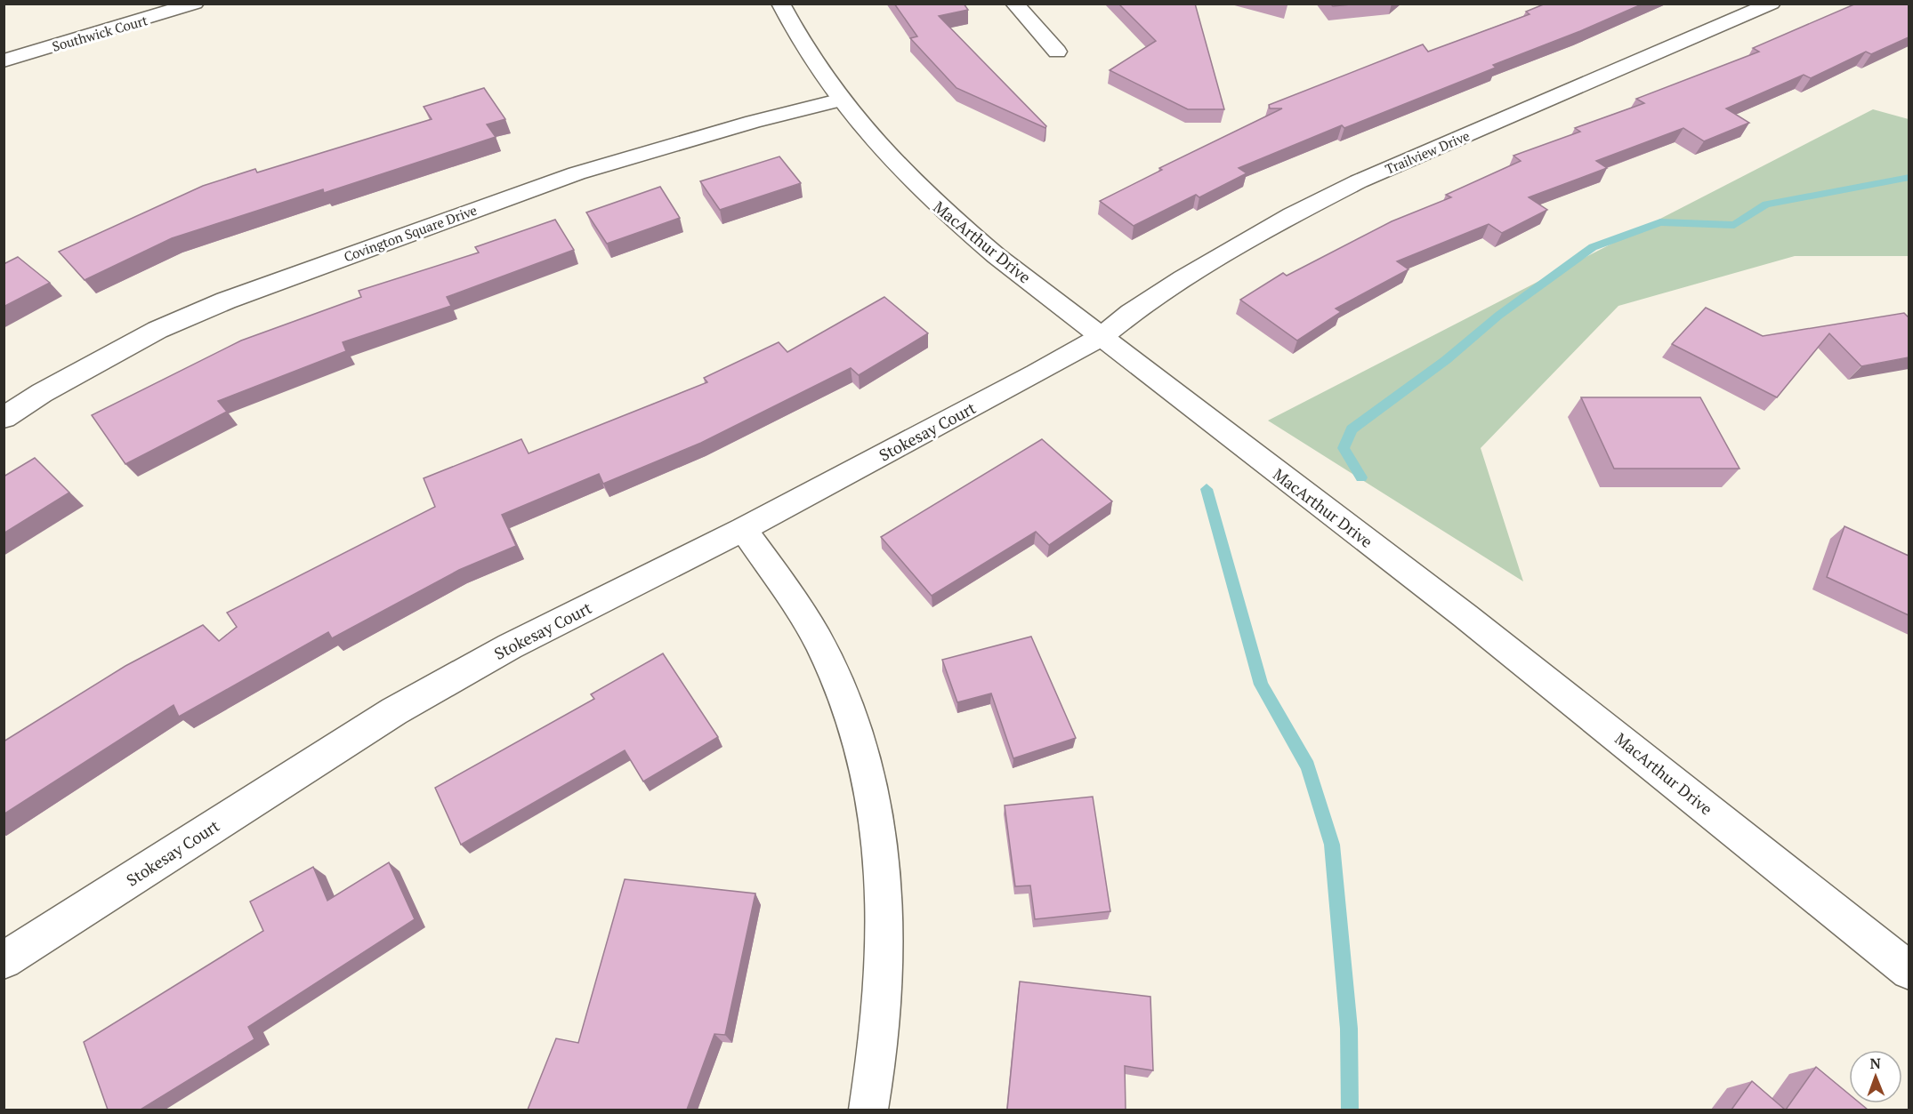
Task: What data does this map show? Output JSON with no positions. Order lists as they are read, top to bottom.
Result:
{
  "streets": {
    "street": [
      "Southwick Court",
      "Trailview Drive",
      "Covington Square Drive",
      "MacArthur Drive",
      "Stokesay Court"
    ]
  },
  "crossings": [
    ["Trailview Drive", "MacArthur Drive"],
    ["Trailview Drive", "Stokesay Court"],
    ["Covington Square Drive", "MacArthur Drive"],
    ["MacArthur Drive", "Stokesay Court"]
  ],
  "north": "top"
}
